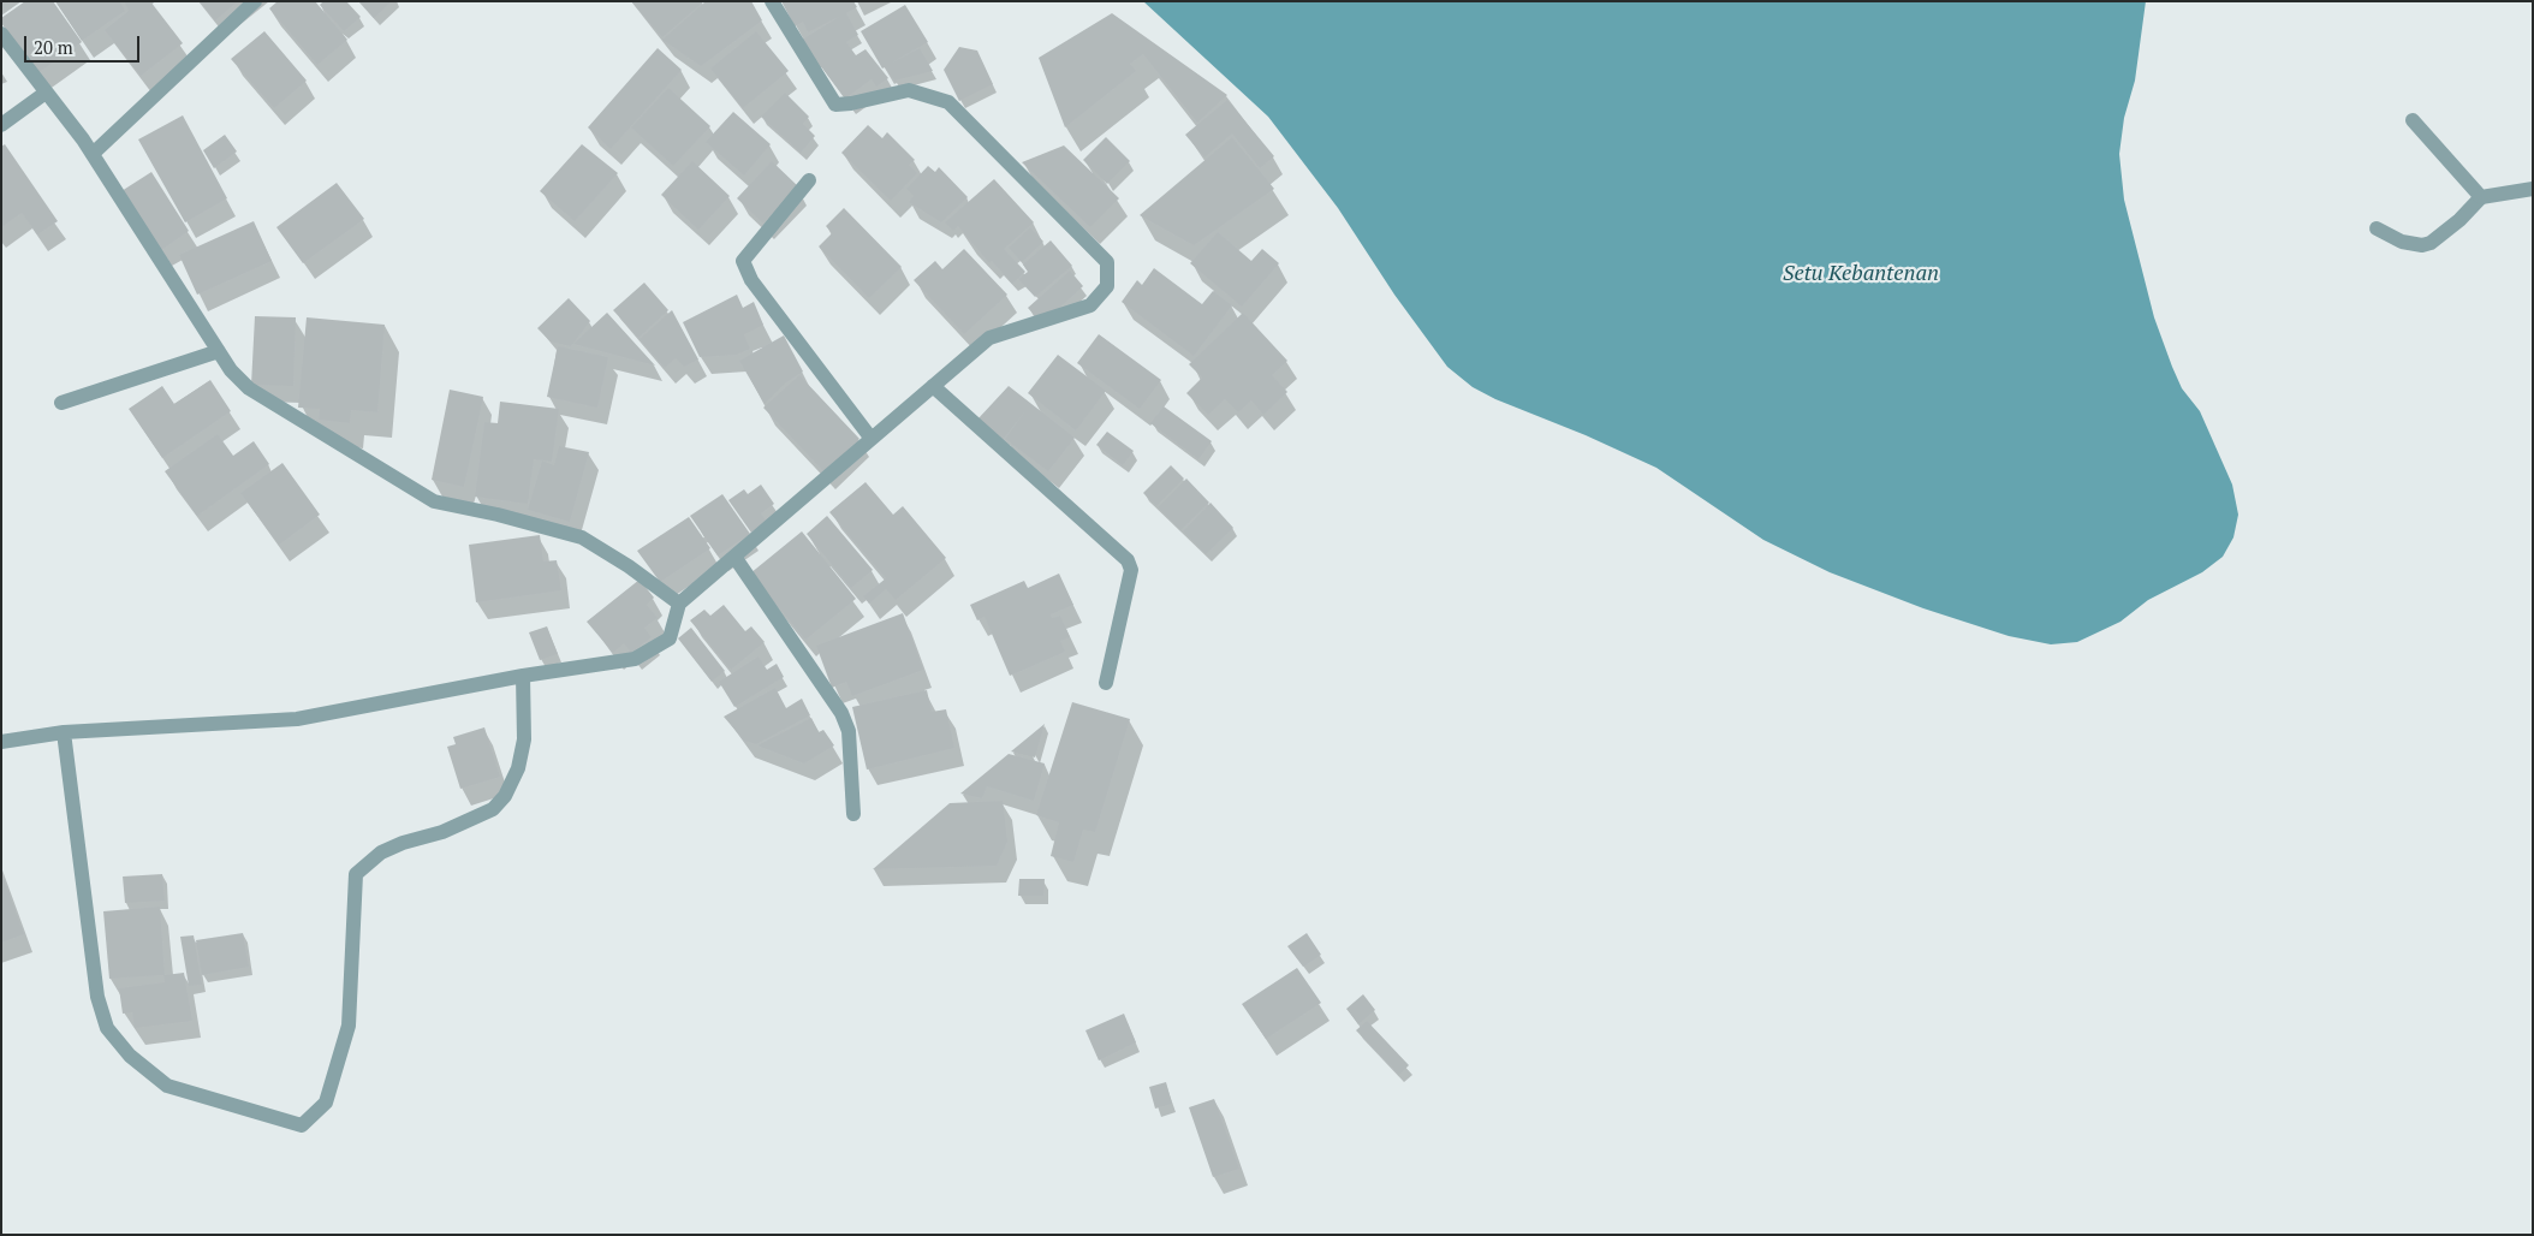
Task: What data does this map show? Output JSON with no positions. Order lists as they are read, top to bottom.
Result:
{
  "water": ["Setu Kebantenan"],
  "scale_bar": "20 m"
}
